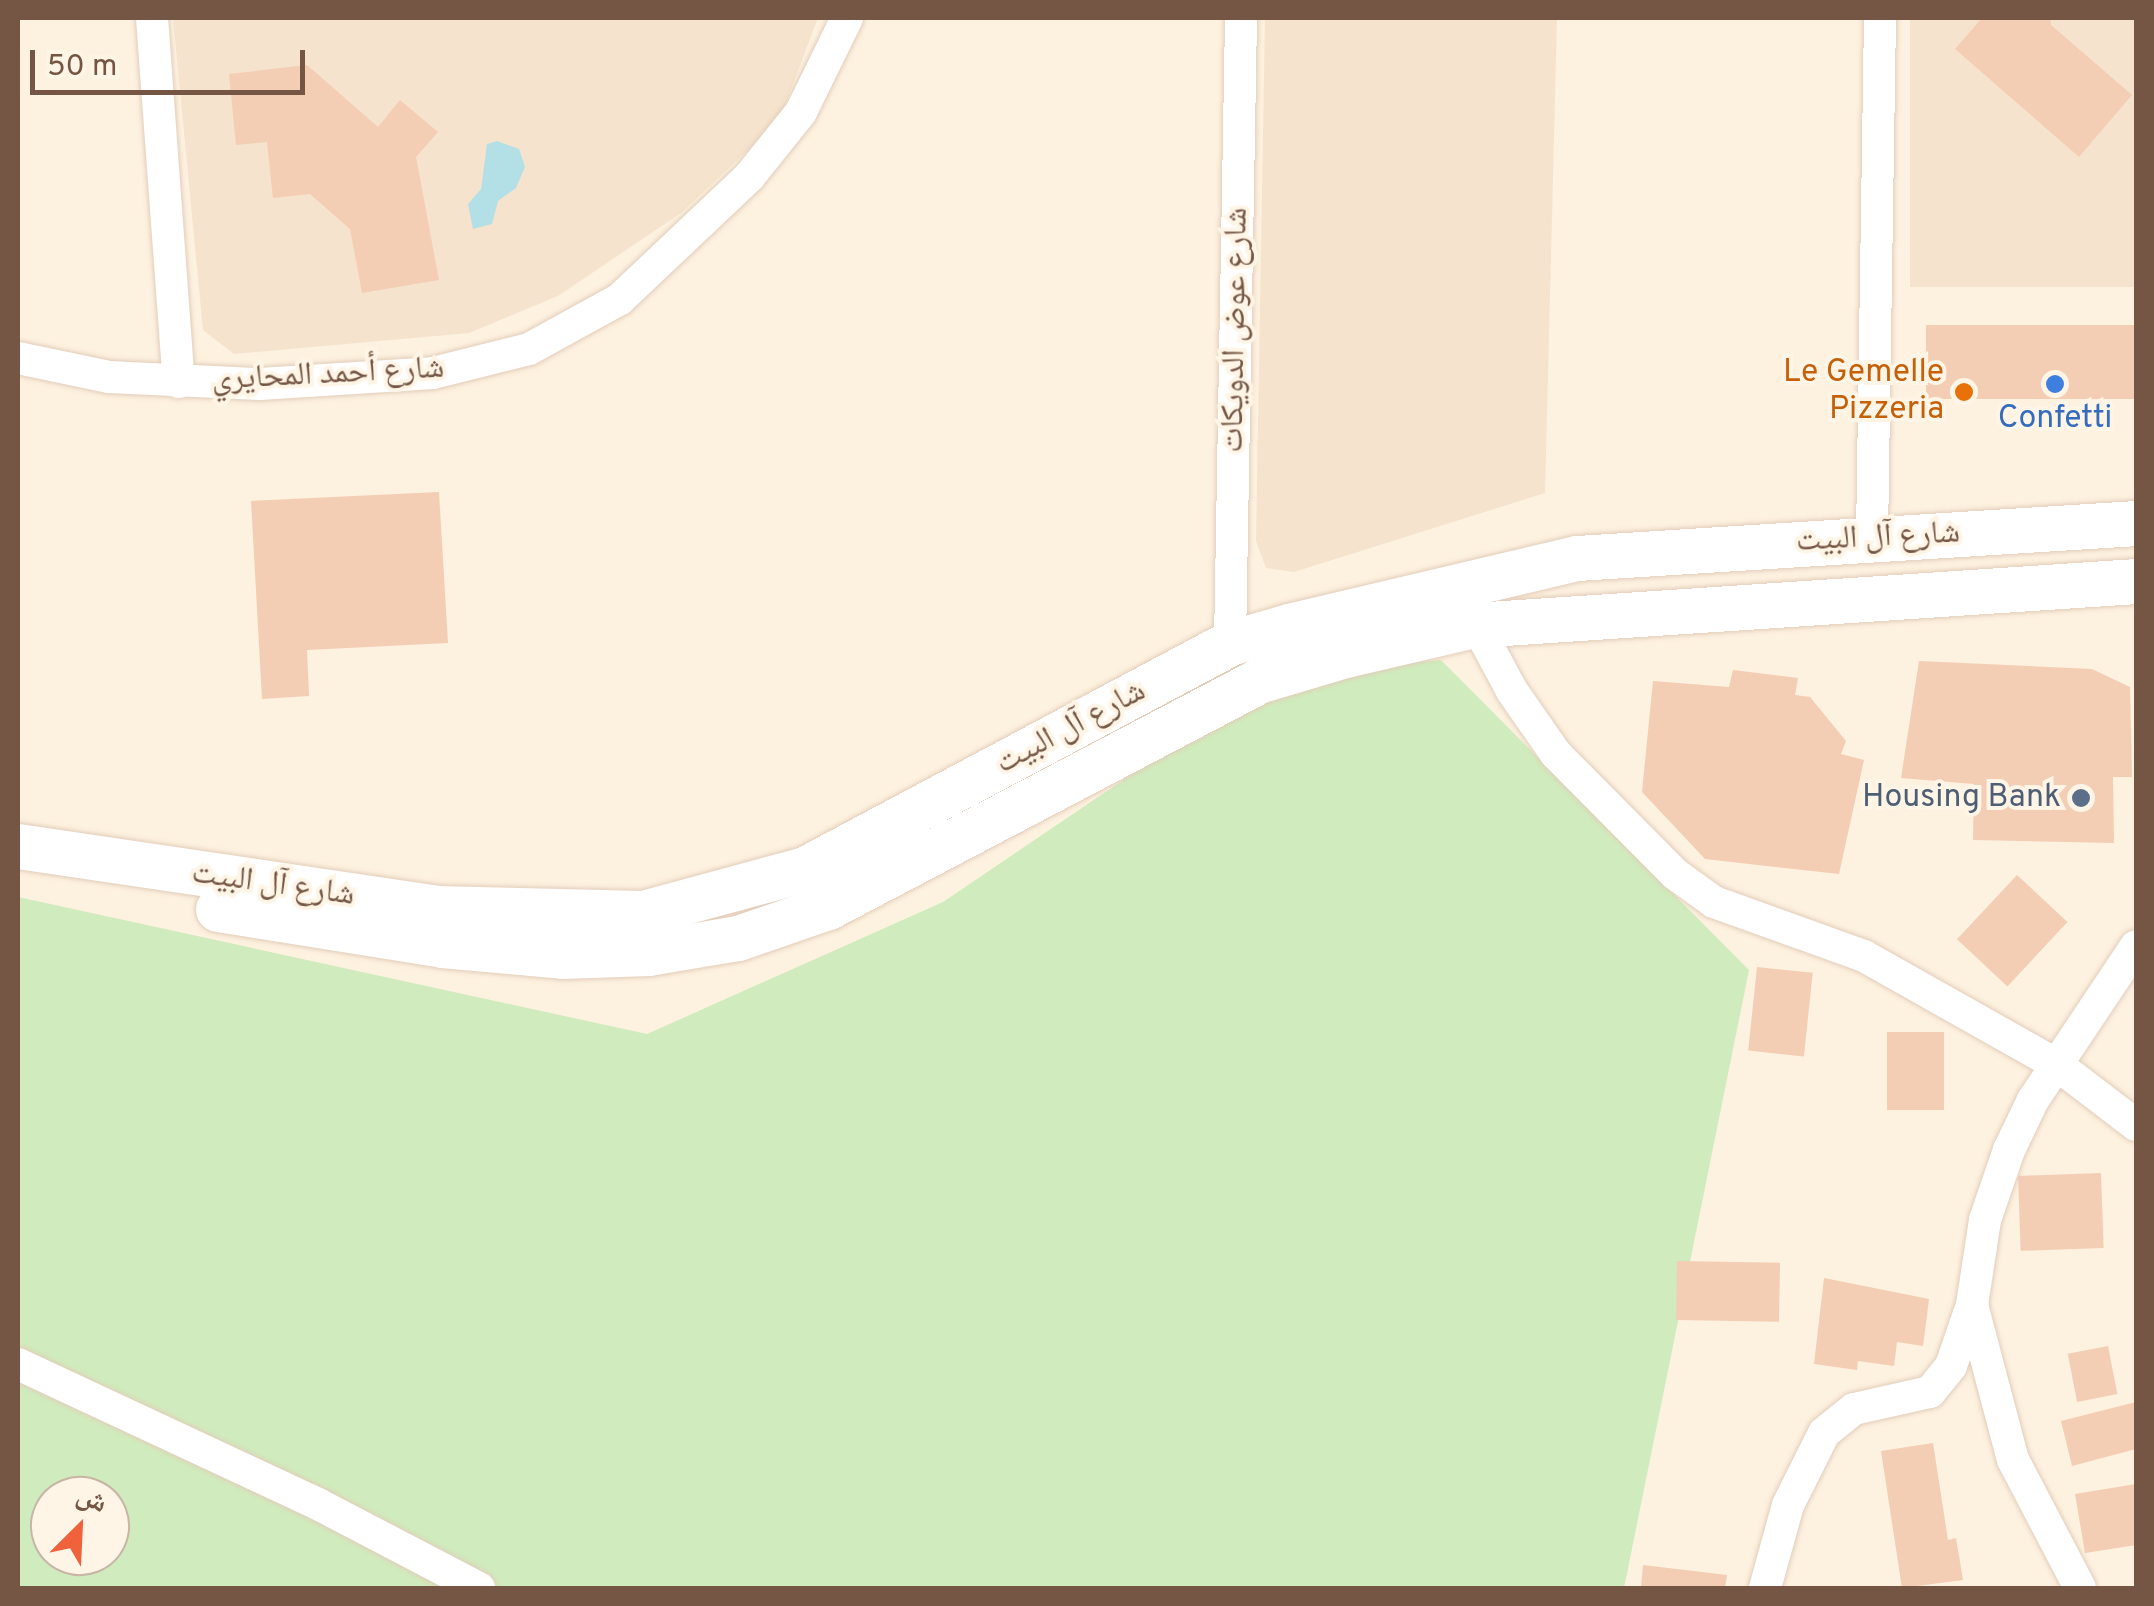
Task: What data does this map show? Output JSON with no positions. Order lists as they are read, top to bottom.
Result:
{
  "streets": {
    "street": ["شارع عوض الدويكات", "شارع أحمد المحايري", "شارع آل البيت"]
  },
  "crossings": [
    ["شارع عوض الدويكات", "شارع آل البيت"]
  ],
  "places": ["Confetti", "Le Gemelle Pizzeria", "Housing Bank"],
  "scale_bar": "50 m",
  "north": "top right"
}
